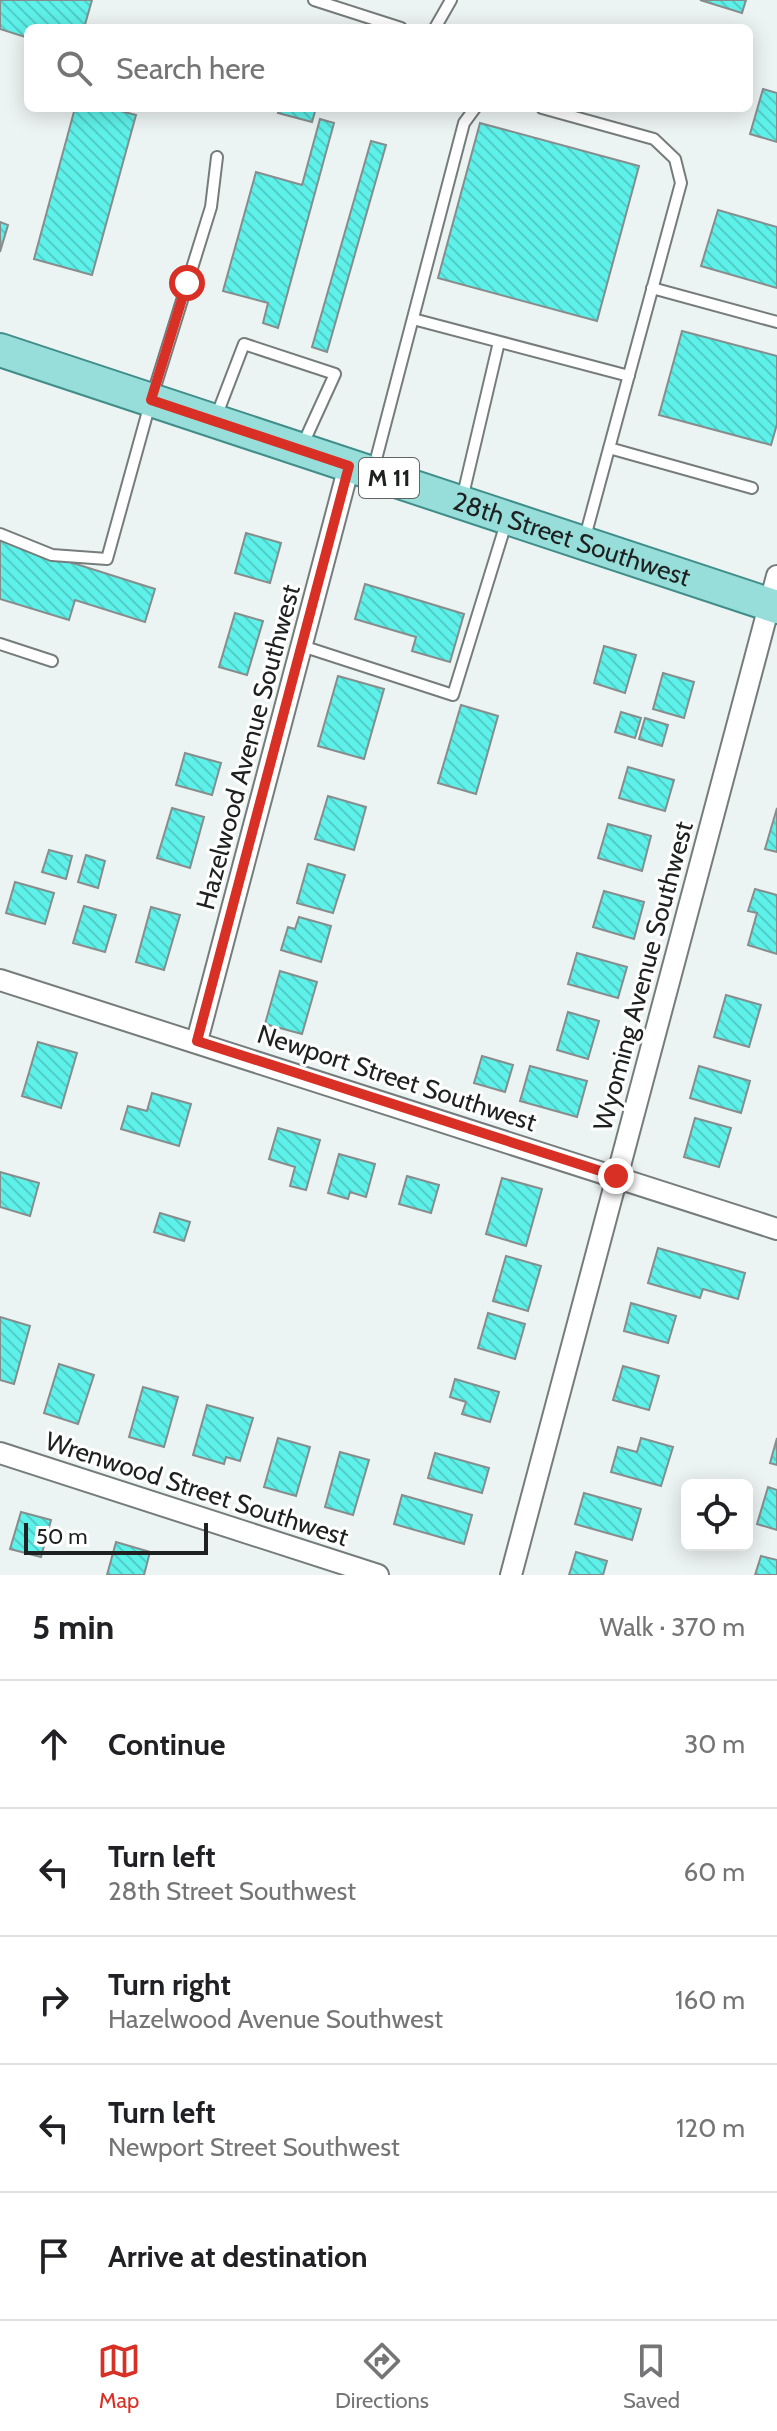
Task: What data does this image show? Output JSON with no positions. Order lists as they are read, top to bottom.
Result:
{
  "streets": {
    "main road": ["M 11", "28th Street Southwest"],
    "street": [
      "Hazelwood Avenue Southwest",
      "Wyoming Avenue Southwest",
      "Newport Street Southwest",
      "Wrenwood Street Southwest"
    ]
  },
  "crossings": [
    ["28th Street Southwest", "Hazelwood Avenue Southwest"],
    ["28th Street Southwest", "Wyoming Avenue Southwest"],
    ["Hazelwood Avenue Southwest", "Newport Street Southwest"],
    ["Wyoming Avenue Southwest", "Newport Street Southwest"]
  ],
  "scale_bar": "50 m",
  "page": {
    "search": "Search here",
    "scale": "50 m",
    "heading": ["5 min", "Walk · 370 m"],
    "list": [
      ["Continue", "30 m"],
      ["Turn left", "28th Street Southwest", "60 m"],
      ["Turn right", "Hazelwood Avenue Southwest", "160 m"],
      ["Turn left", "Newport Street Southwest", "120 m"],
      "Arrive at destination"
    ],
    "nav": ["Map", "Directions", "Saved"]
  }
}
